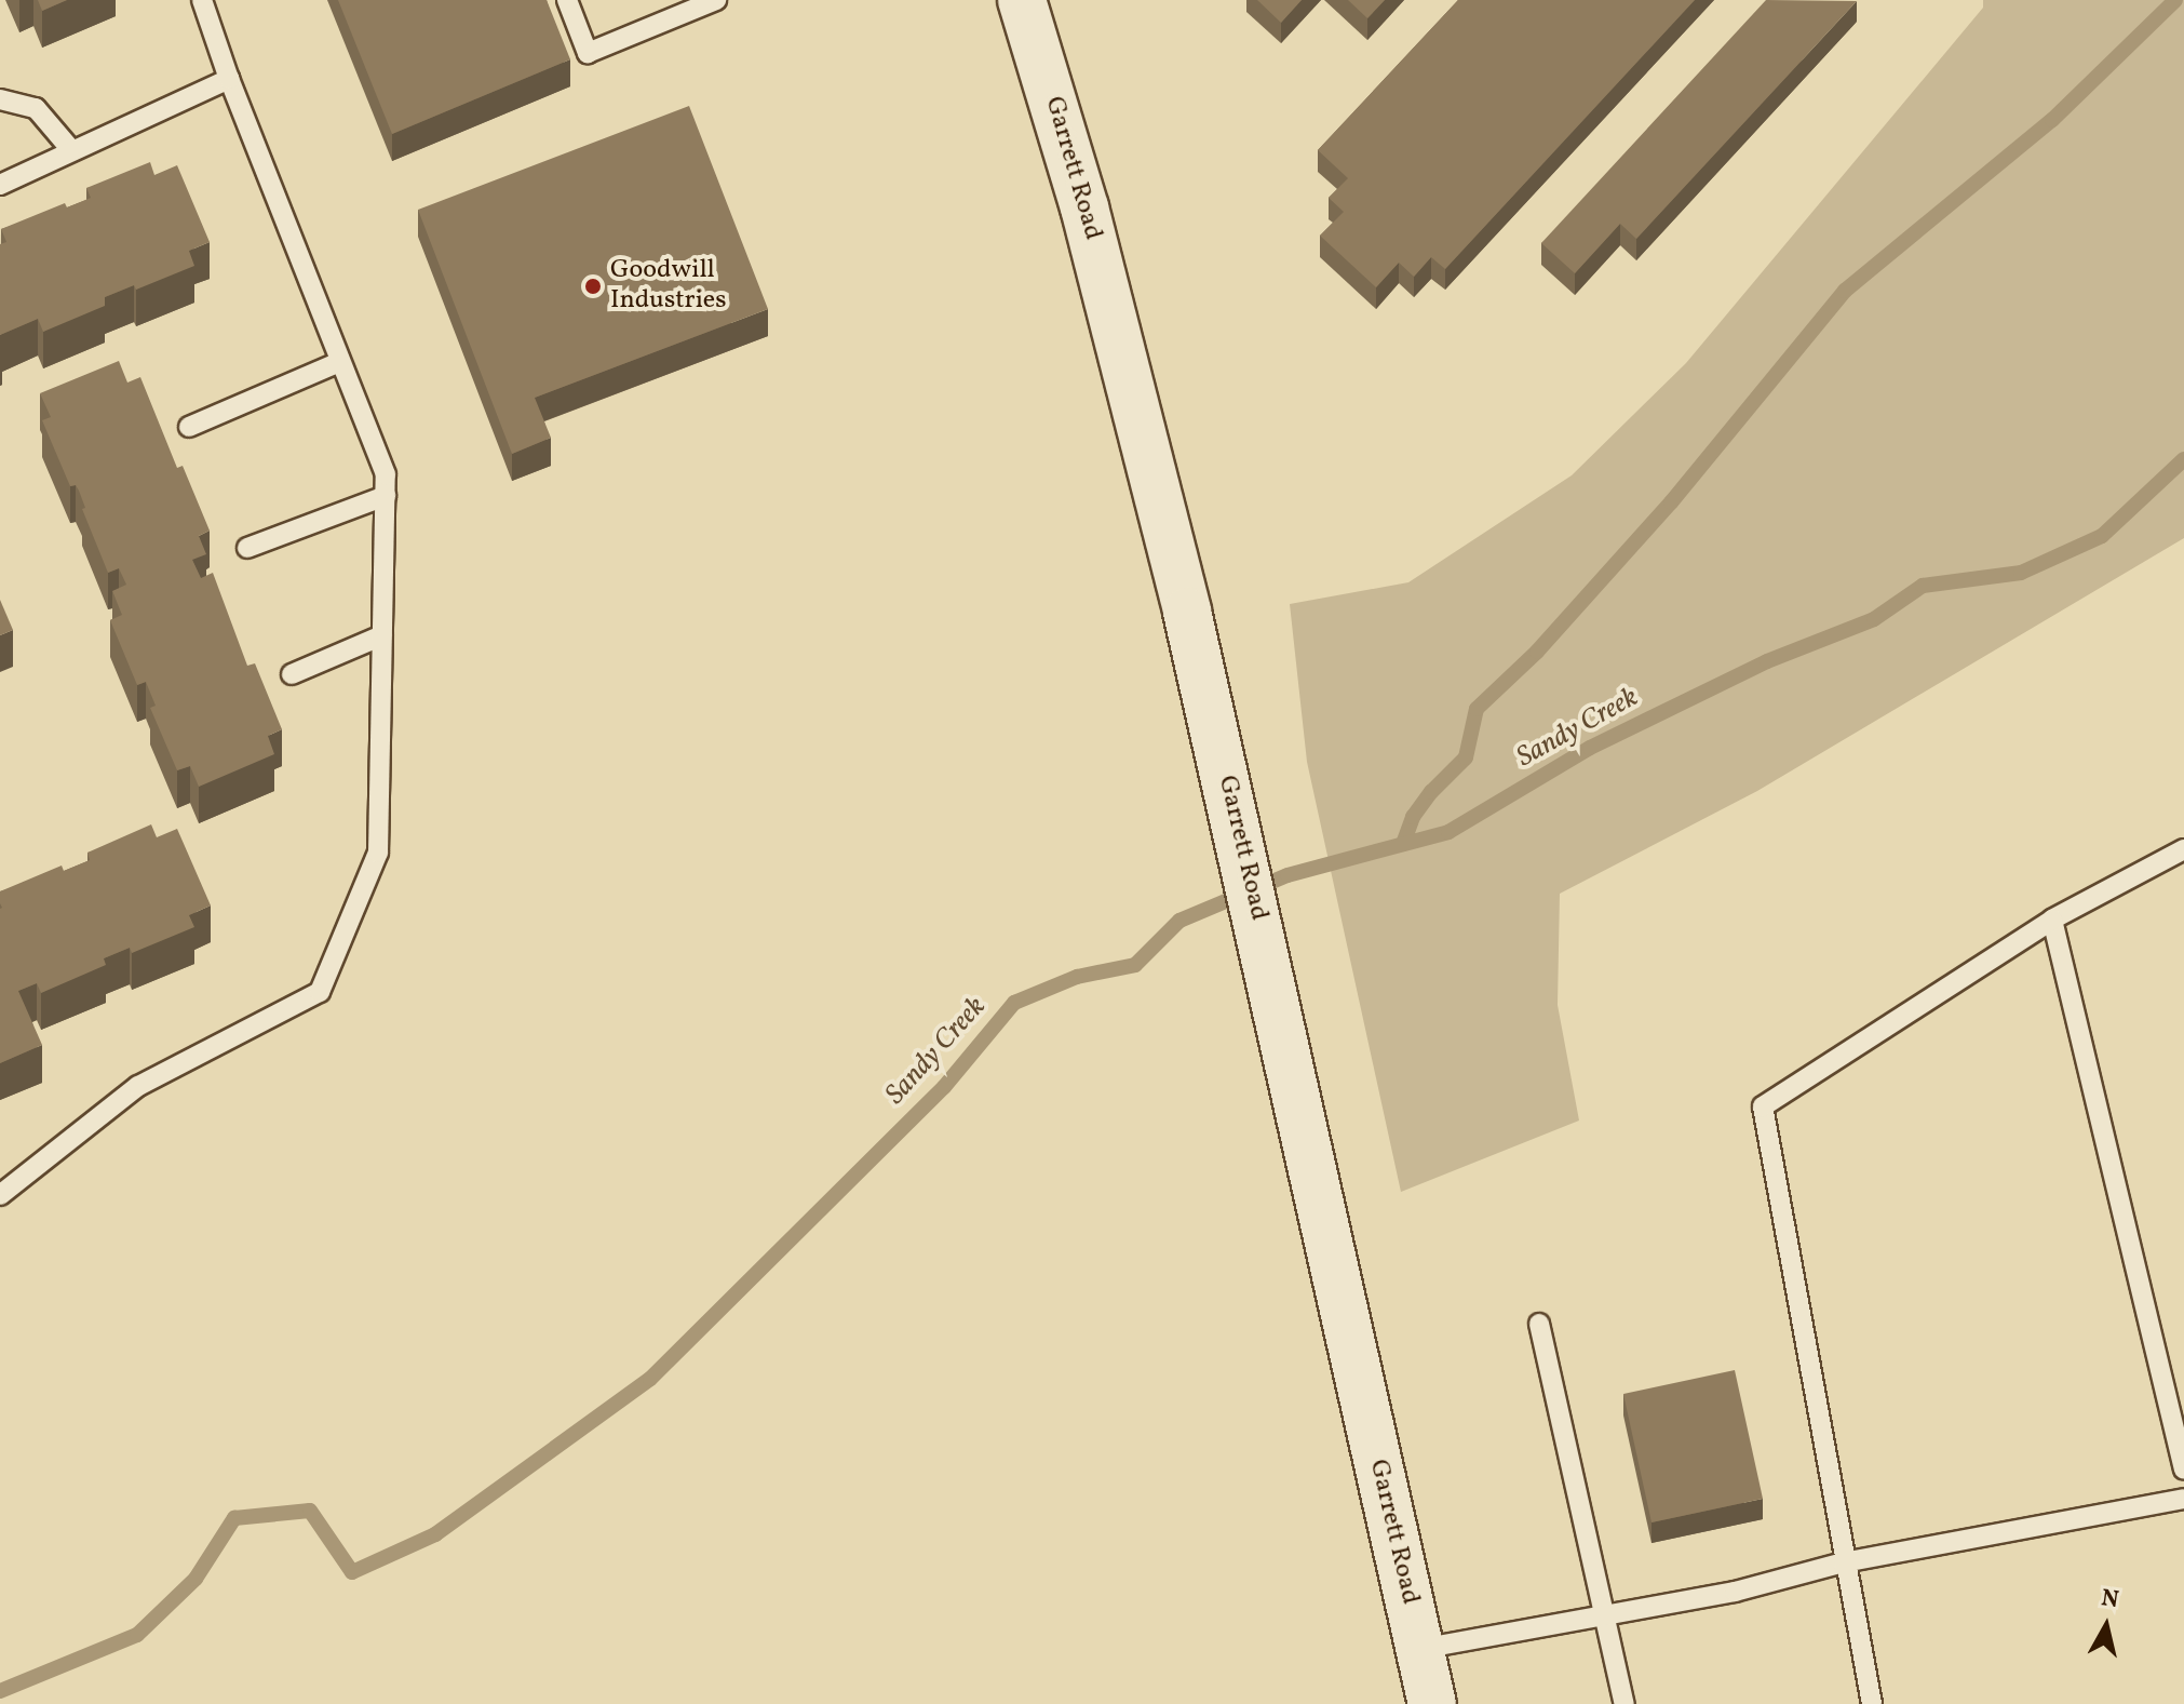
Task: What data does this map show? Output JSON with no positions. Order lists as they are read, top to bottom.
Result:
{
  "streets": {
    "street": ["Garrett Road"]
  },
  "water": ["Sandy Creek"],
  "places": ["Goodwill Industries"],
  "north": "top"
}
